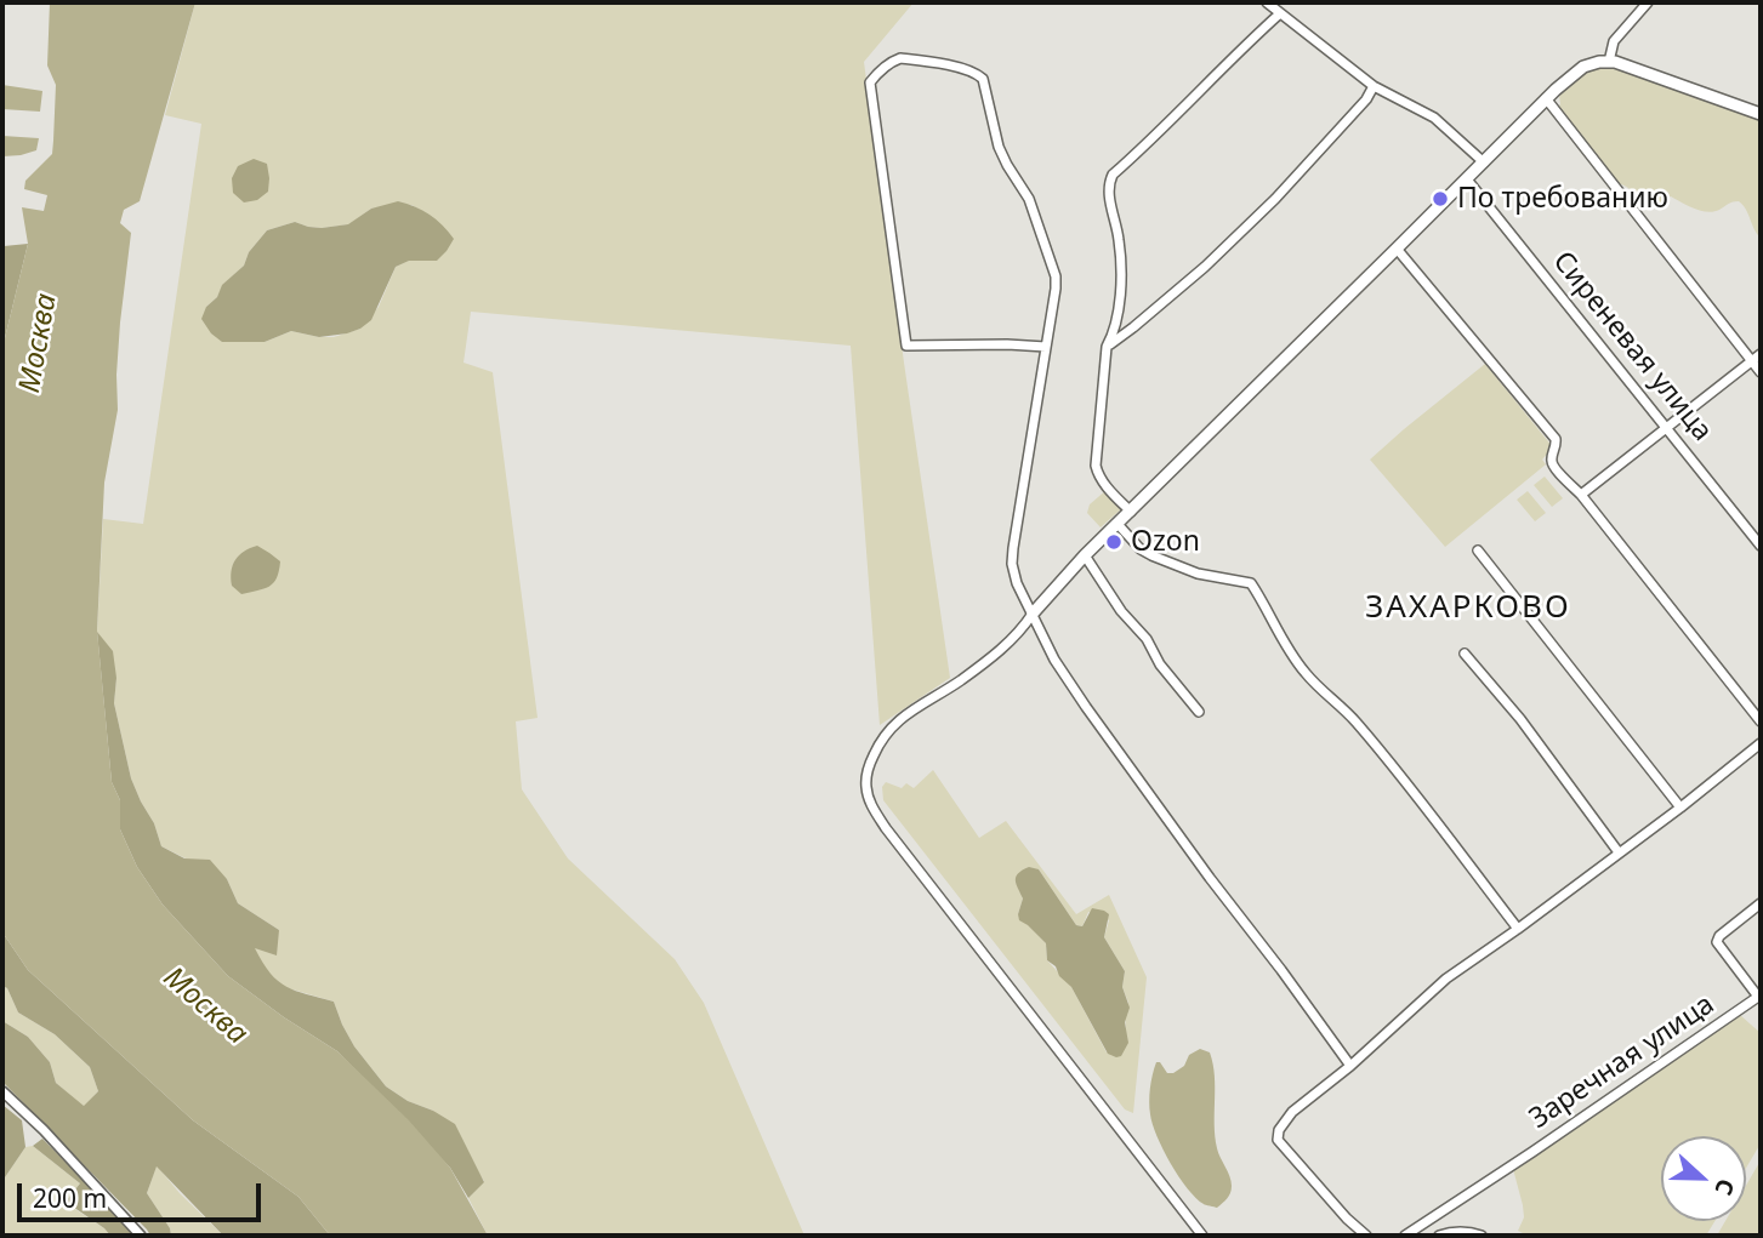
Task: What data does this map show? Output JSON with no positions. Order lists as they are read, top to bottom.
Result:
{
  "streets": {
    "street": ["Сиреневая улица", "Заречная улица"]
  },
  "districts": ["ЗАХАРКОВО"],
  "water": ["Москва"],
  "places": ["По требованию", "Ozon"],
  "scale_bar": "200 m",
  "north": "right"
}
